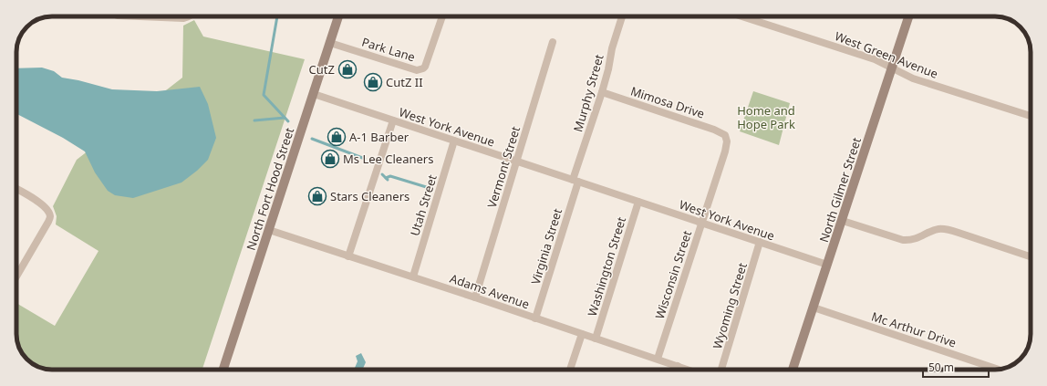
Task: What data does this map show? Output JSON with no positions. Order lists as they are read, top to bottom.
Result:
{
  "streets": {
    "main road": ["North Fort Hood Street", "North Gilmer Street"],
    "street": [
      "Park Lane",
      "West Green Avenue",
      "Murphy Street",
      "Mimosa Drive",
      "West York Avenue",
      "Vermont Street",
      "Utah Street",
      "Virginia Street",
      "Washington Street",
      "Wisconsin Street",
      "Adams Avenue",
      "Wyoming Street",
      "Mc Arthur Drive"
    ]
  },
  "crossings": [
    ["Park Lane", "North Fort Hood Street"],
    ["West Green Avenue", "North Gilmer Street"],
    ["Murphy Street", "Mimosa Drive"],
    ["Murphy Street", "West York Avenue"],
    ["Murphy Street", "Virginia Street"],
    ["Mimosa Drive", "Wisconsin Street"],
    ["West York Avenue", "Vermont Street"],
    ["West York Avenue", "North Fort Hood Street"],
    ["West York Avenue", "North Gilmer Street"],
    ["West York Avenue", "Utah Street"],
    ["West York Avenue", "Virginia Street"],
    ["West York Avenue", "Washington Street"],
    ["West York Avenue", "Wisconsin Street"],
    ["West York Avenue", "Wyoming Street"],
    ["Vermont Street", "Adams Avenue"],
    ["North Fort Hood Street", "Adams Avenue"],
    ["North Gilmer Street", "Mc Arthur Drive"],
    ["Utah Street", "Adams Avenue"],
    ["Virginia Street", "Adams Avenue"],
    ["Washington Street", "Adams Avenue"],
    ["Wisconsin Street", "Adams Avenue"]
  ],
  "parks": ["Home and Hope Park"],
  "places": {
    "shop": [
      "CutZ",
      "CutZ II",
      "A-1 Barber",
      "Ms Lee Cleaners",
      "Stars Cleaners"
    ]
  },
  "scale_bar": "50 m"
}
